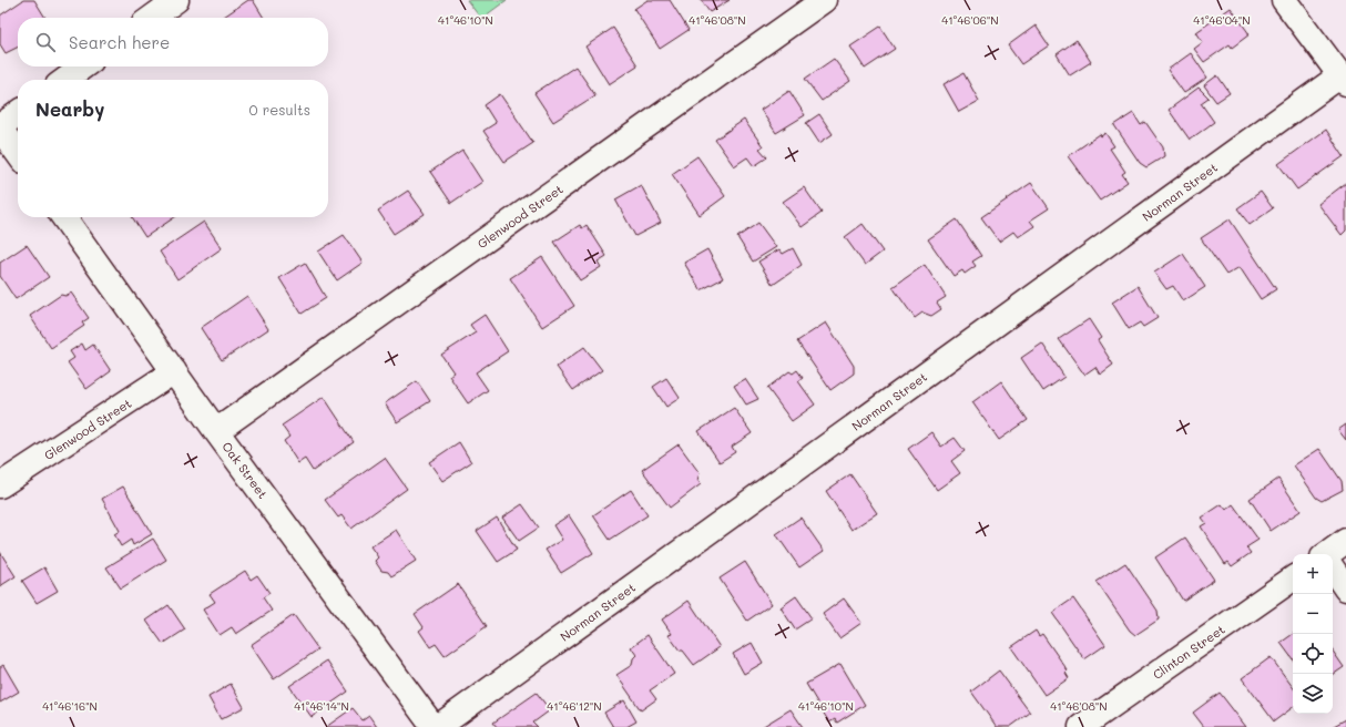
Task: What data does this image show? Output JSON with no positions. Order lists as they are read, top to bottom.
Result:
{
  "streets": {
    "street": [
      "Norman Street",
      "Glenwood Street",
      "Oak Street",
      "Clinton Street"
    ]
  },
  "crossings": [
    ["Glenwood Street", "Oak Street"]
  ],
  "page": {
    "search": "Search here",
    "heading": ["Nearby", "0 results"],
    "map_buttons": ["+", "−"]
  },
  "coordinates": [
    "41°46'10\"N",
    "41°46'08\"N",
    "41°46'06\"N",
    "41°46'04\"N",
    "41°46'16\"N",
    "41°46'14\"N",
    "41°46'12\"N"
  ]
}
